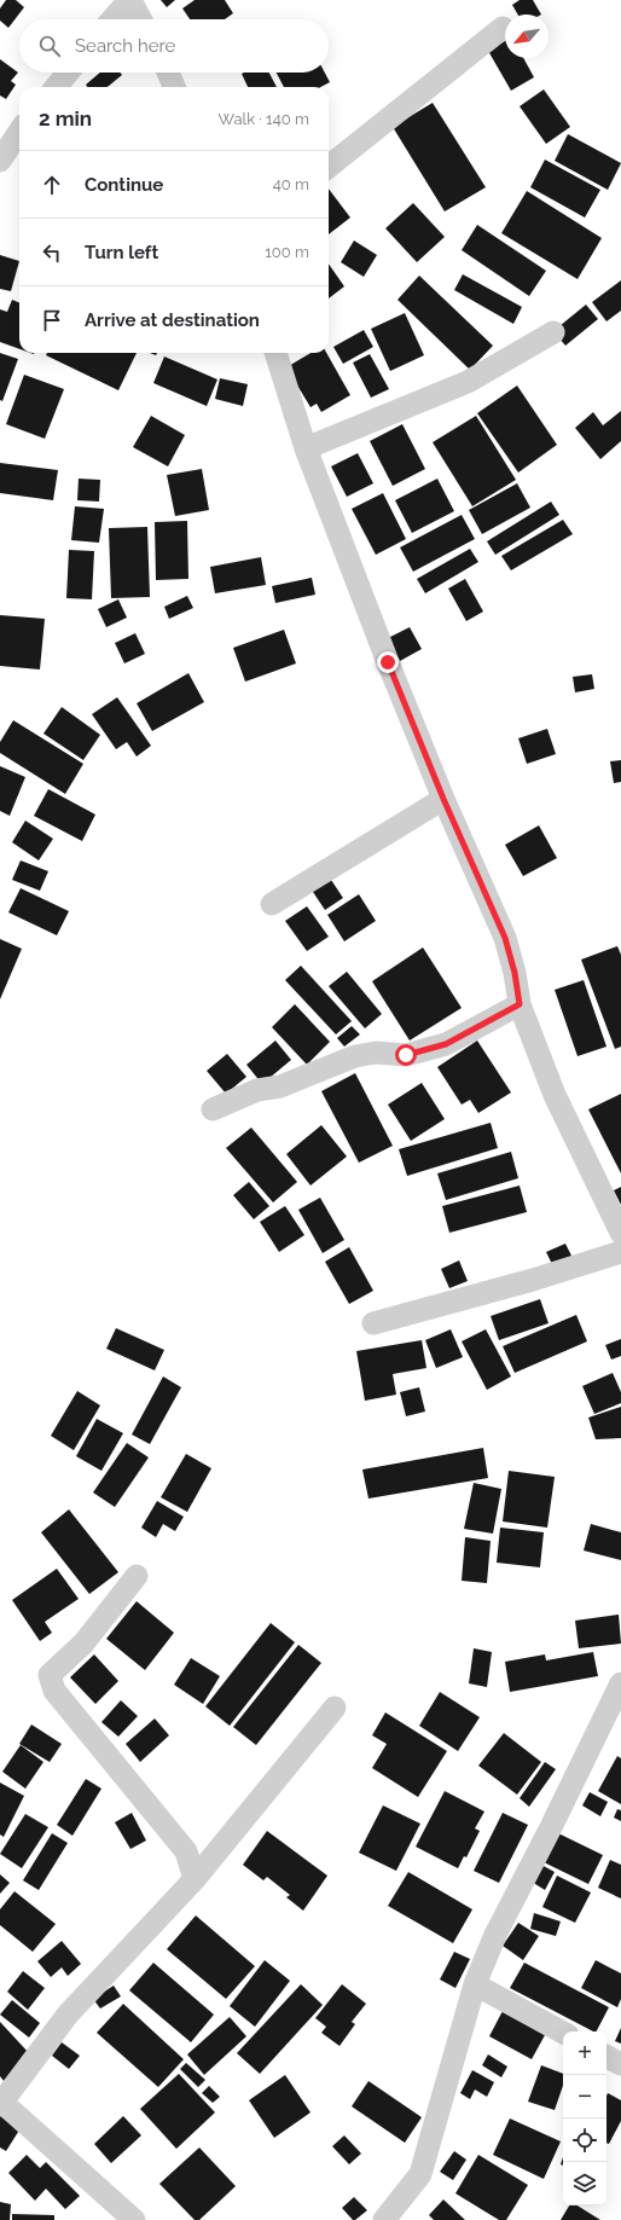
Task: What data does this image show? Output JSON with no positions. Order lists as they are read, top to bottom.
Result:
{
  "north": "bottom left",
  "page": {
    "search": "Search here",
    "heading": ["2 min", "Walk · 140 m"],
    "list": [
      ["Continue", "40 m"],
      ["Turn left", "100 m"],
      "Arrive at destination"
    ],
    "map_buttons": ["+", "−"]
  }
}
